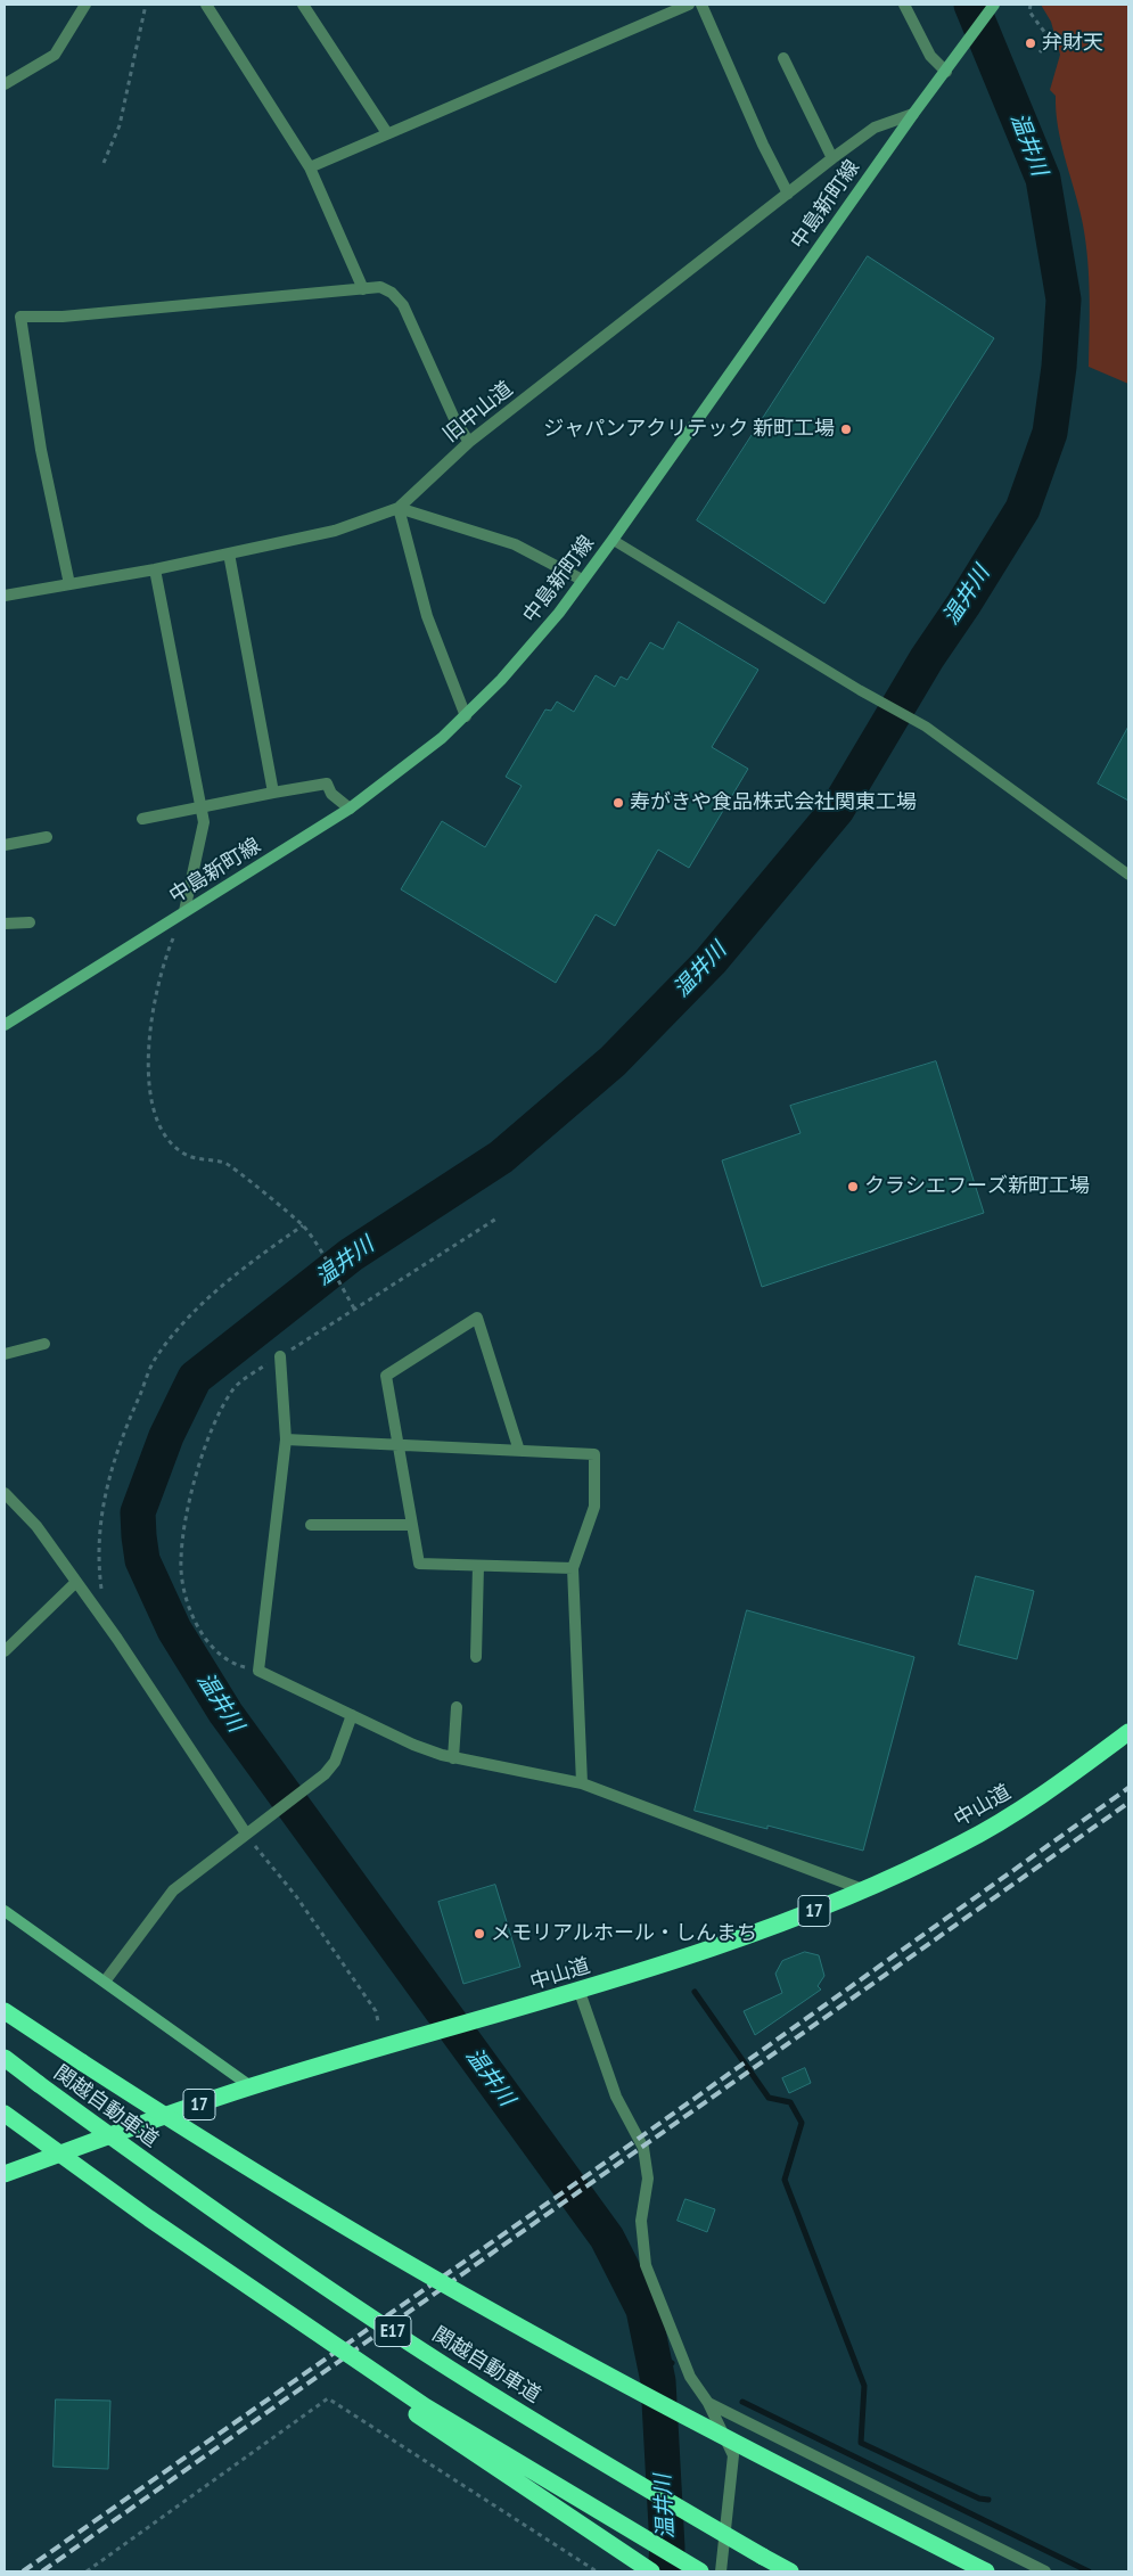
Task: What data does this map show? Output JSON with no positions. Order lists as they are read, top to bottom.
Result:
{
  "streets": {
    "highway": [
      "中山道",
      "17",
      "関越自動車道",
      "E17"
    ],
    "main road": ["中島新町線"],
    "street": ["旧中山道"]
  },
  "crossings": [
    ["中島新町線", "旧中山道"]
  ],
  "water": ["温井川"],
  "places": [
    "弁財天",
    "ジャパンアクリテック 新町工場",
    "寿がきや食品株式会社関東工場",
    "クラシエフーズ新町工場",
    "メモリアルホール・しんまち"
  ]
}
